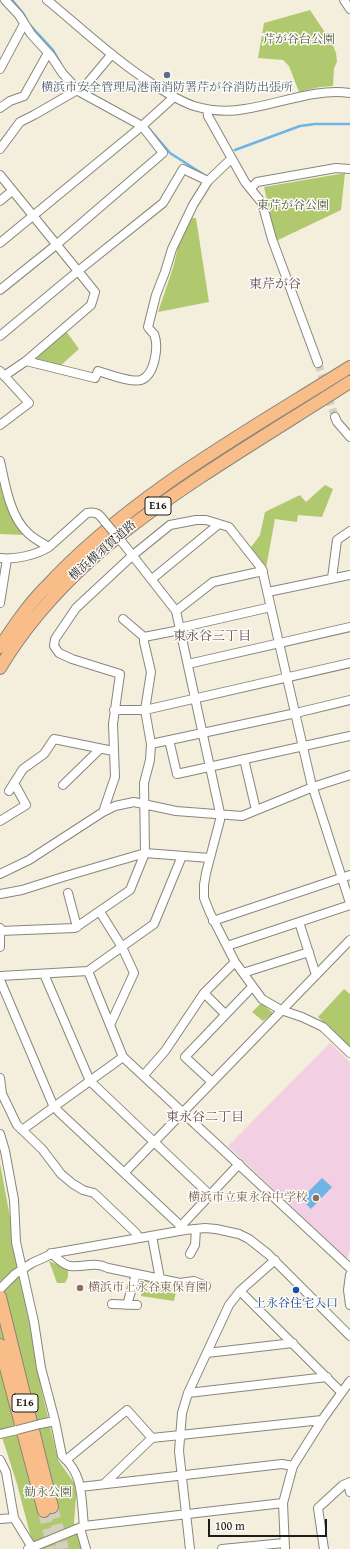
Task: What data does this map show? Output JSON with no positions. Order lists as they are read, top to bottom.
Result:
{
  "streets": {
    "highway": ["E16", "横浜横須賀道路"]
  },
  "districts": ["東芹が谷", "東永谷三丁目", "東永谷二丁目"],
  "parks": ["芹が谷台公園", "東芹が谷公園", "勧永公園"],
  "places": [
    "横浜市安全管理局港南消防署芹が谷消防出張所",
    "横浜市立東永谷中学校",
    "横浜市上永谷東保育園",
    "上永谷住宅入口"
  ],
  "scale_bar": "100 m"
}
